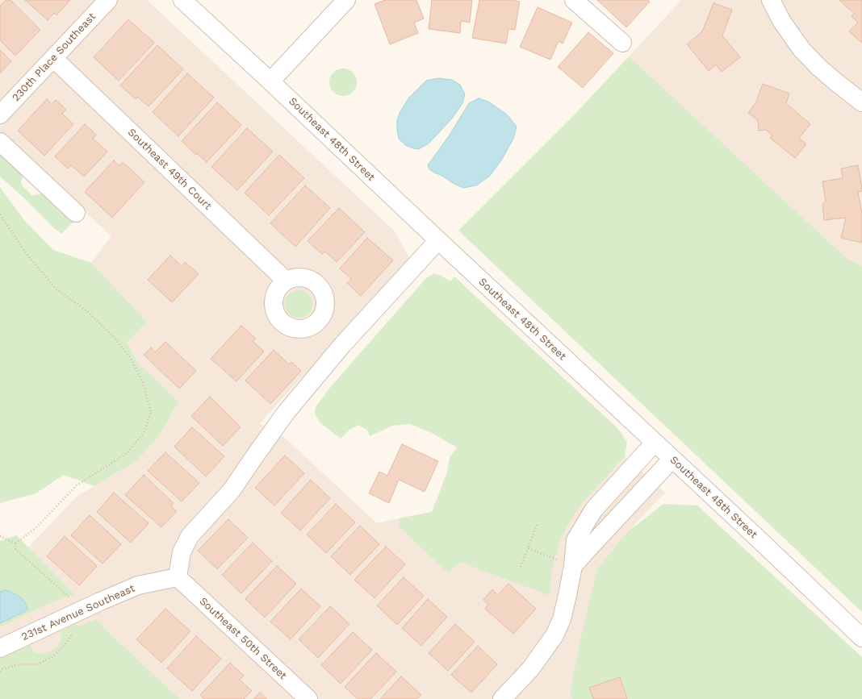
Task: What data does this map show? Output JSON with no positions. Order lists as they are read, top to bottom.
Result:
{
  "streets": {
    "street": [
      "230th Place Southeast",
      "Southeast 48th Street",
      "Southeast 49th Court",
      "231st Avenue Southeast",
      "Southeast 50th Street"
    ]
  },
  "crossings": [
    ["230th Place Southeast", "Southeast 49th Court"],
    ["231st Avenue Southeast", "Southeast 50th Street"]
  ]
}
